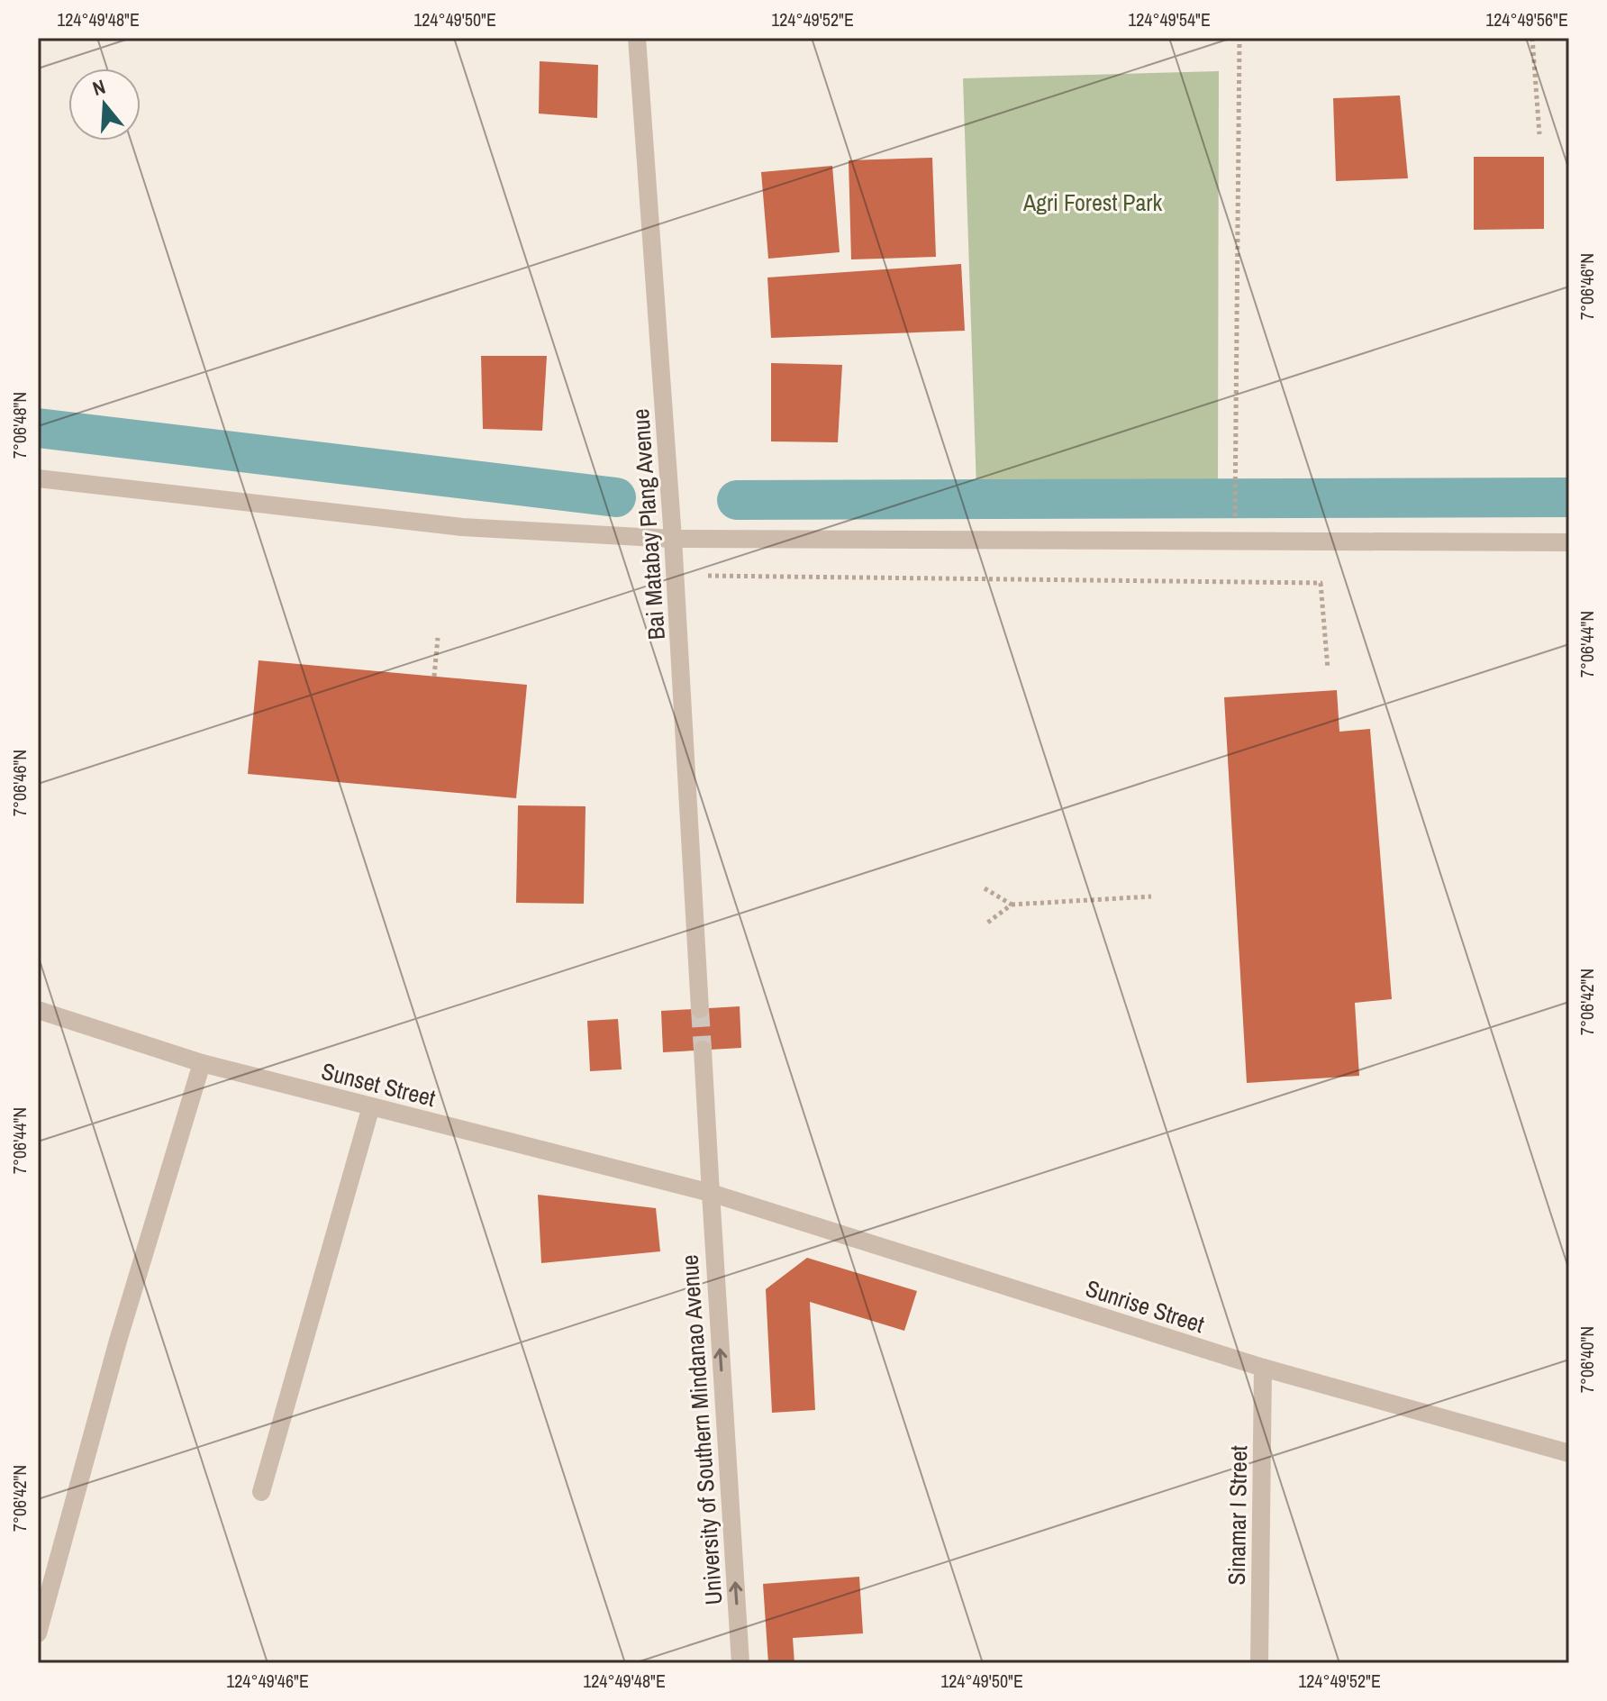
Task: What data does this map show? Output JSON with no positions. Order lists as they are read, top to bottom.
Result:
{
  "streets": {
    "street": [
      "Bai Matabay Plang Avenue",
      "Sunset Street",
      "Sunrise Street",
      "University of Southern Mindanao Avenue",
      "Sinamar I Street"
    ]
  },
  "crossings": [
    ["Sunset Street", "Sunrise Street"],
    ["Sunset Street", "University of Southern Mindanao Avenue"],
    ["Sunrise Street", "University of Southern Mindanao Avenue"],
    ["Sunrise Street", "Sinamar I Street"]
  ],
  "one_way": ["University of Southern Mindanao Avenue"],
  "parks": ["Agri Forest Park"],
  "north": "top",
  "coordinates": [
    "124°49'48\"E",
    "124°49'50\"E",
    "124°49'52\"E",
    "124°49'54\"E",
    "124°49'56\"E",
    "7°06'46\"N",
    "7°06'48\"N",
    "7°06'44\"N",
    "7°06'42\"N",
    "7°06'40\"N",
    "124°49'46\"E"
  ]
}
